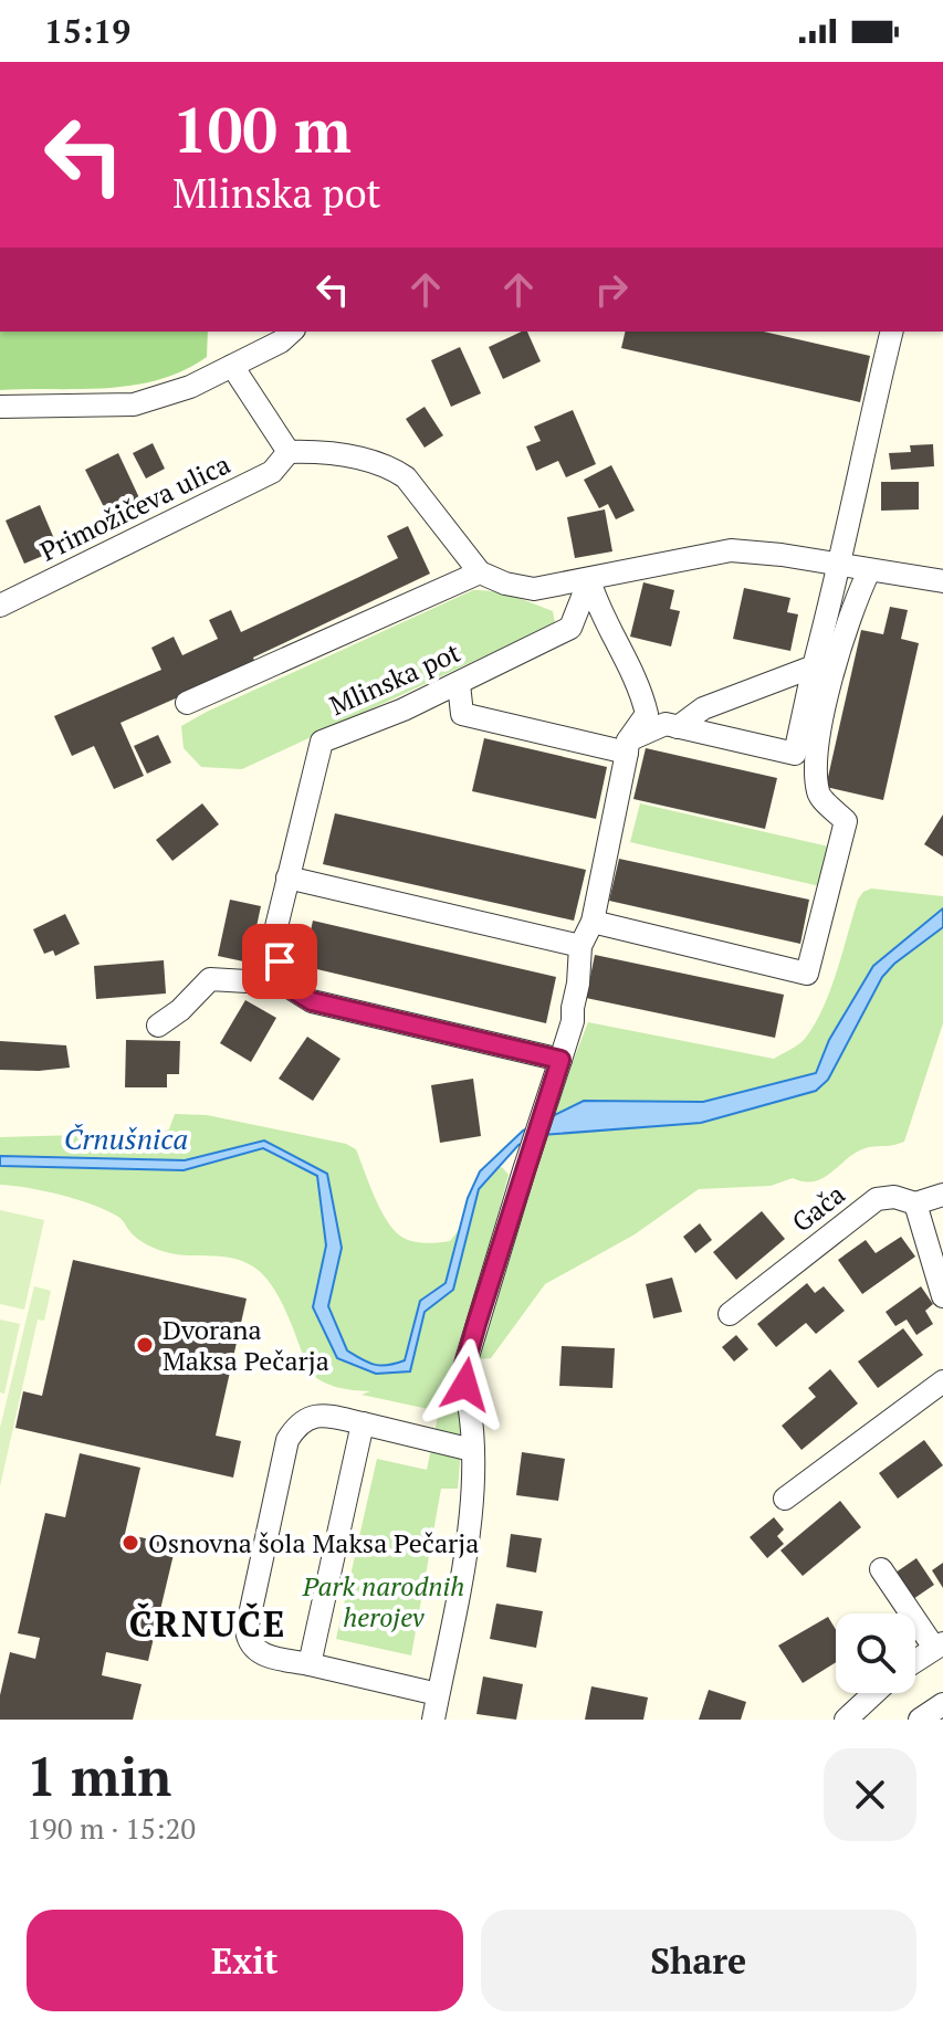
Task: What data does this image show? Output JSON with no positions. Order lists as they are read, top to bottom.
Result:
{
  "streets": {
    "street": ["Primožičeva ulica", "Mlinska pot", "Gača"]
  },
  "districts": ["ČRNUČE"],
  "water": ["Črnušnica"],
  "parks": ["Park narodnih herojev"],
  "places": ["Dvorana Maksa Pečarja", "Osnovna šola Maksa Pečarja"],
  "page": {
    "status": "15:19",
    "turn": ["100 m", "Mlinska pot"],
    "heading": ["1 min", "190 m · 15:20"],
    "buttons": ["Exit", "Share"]
  }
}
